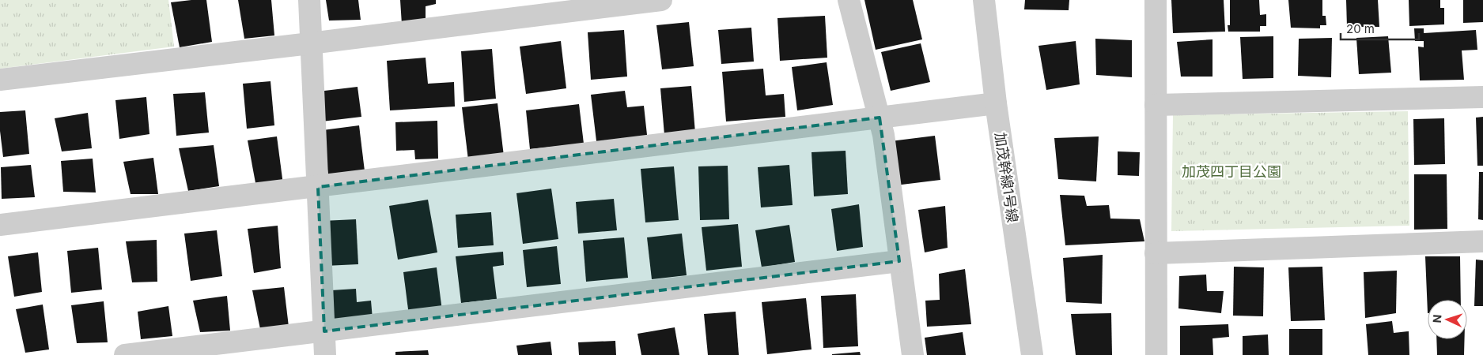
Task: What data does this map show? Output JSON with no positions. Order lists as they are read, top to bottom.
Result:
{
  "streets": {
    "street": ["加茂幹線1号線"]
  },
  "parks": ["加茂四丁目公園"],
  "scale_bar": "20 m",
  "north": "left"
}
